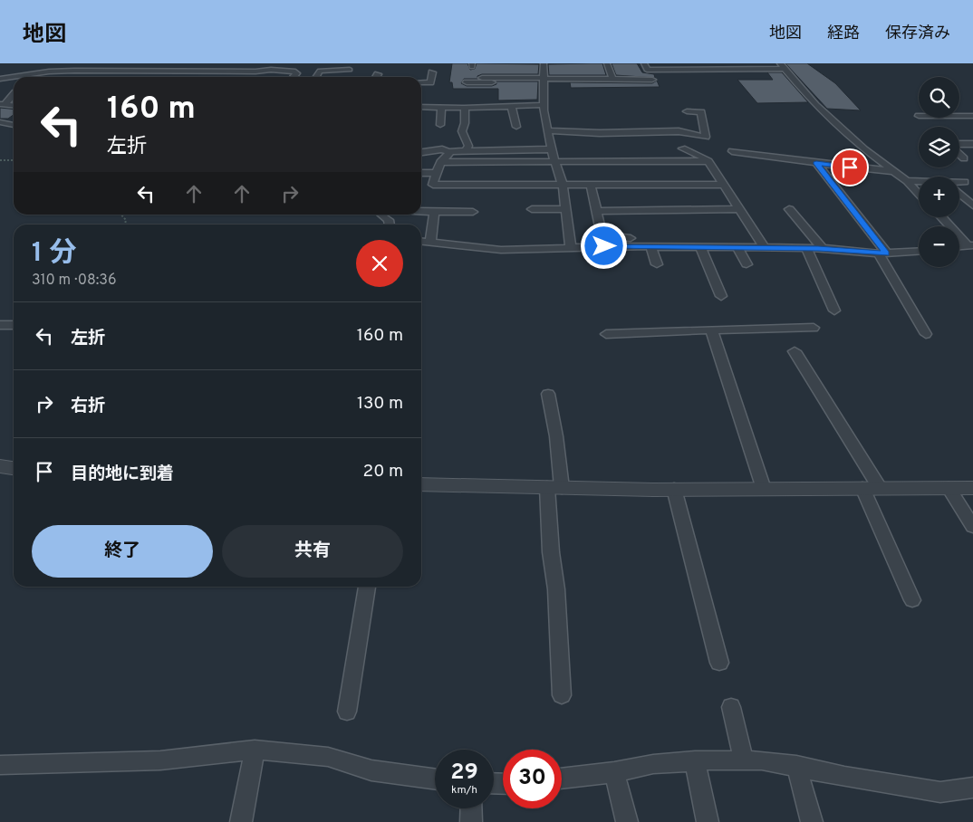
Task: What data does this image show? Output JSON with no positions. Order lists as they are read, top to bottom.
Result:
{
  "page": {
    "header": "地図",
    "nav": ["地図", "経路", "保存済み"],
    "map_buttons": ["+", "−"],
    "turn": ["160 m", "左折"],
    "heading": ["1 分", "310 m · 08:36"],
    "list": [
      {
        "name": "左折",
        "value": "160 m"
      },
      {
        "name": "右折",
        "value": "130 m"
      },
      {
        "name": "目的地に到着",
        "value": "20 m"
      }
    ],
    "buttons": ["終了", "共有"],
    "speed": "29 km/h",
    "limit": "30"
  }
}
